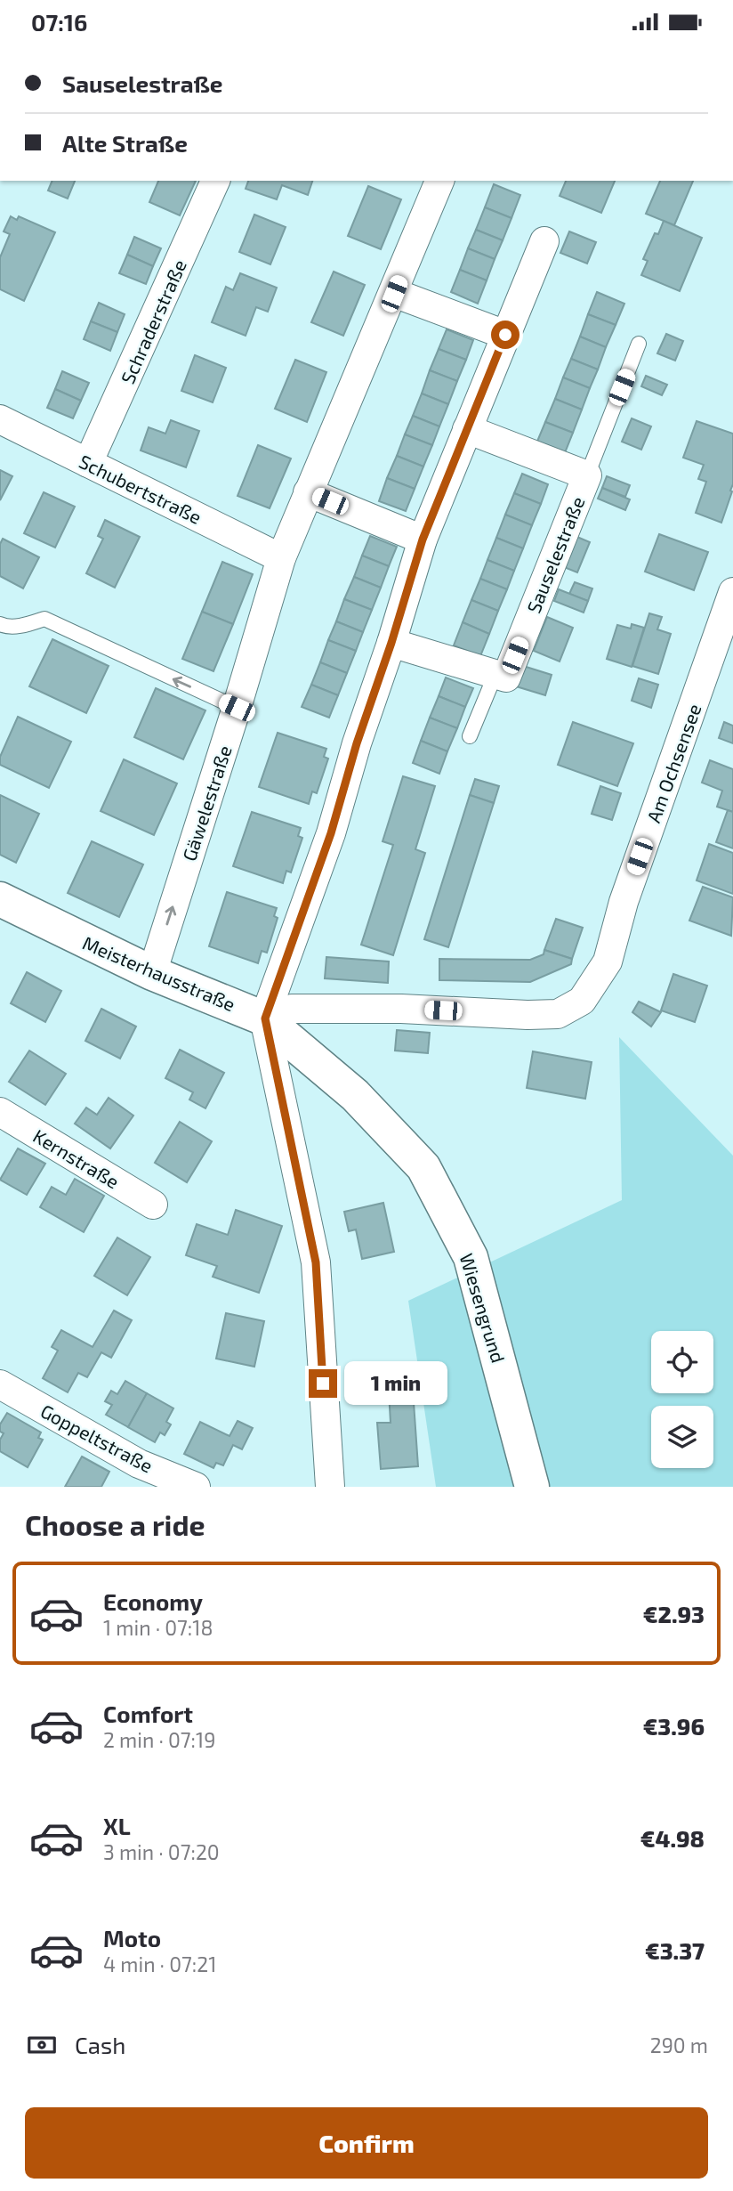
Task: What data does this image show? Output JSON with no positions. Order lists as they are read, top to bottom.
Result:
{
  "streets": {
    "street": [
      "Schraderstraße",
      "Schubertstraße",
      "Sauselestraße",
      "Am Ochsensee",
      "Gäwelestraße",
      "Meisterhausstraße",
      "Kernstraße",
      "Wiesengrund",
      "Goppeltstraße"
    ]
  },
  "crossings": [
    ["Schraderstraße", "Schubertstraße"],
    ["Schubertstraße", "Gäwelestraße"],
    ["Am Ochsensee", "Meisterhausstraße"],
    ["Am Ochsensee", "Wiesengrund"],
    ["Gäwelestraße", "Meisterhausstraße"],
    ["Meisterhausstraße", "Wiesengrund"]
  ],
  "page": {
    "status": "07:16",
    "banner": ["Sauselestraße", "Alte Straße"],
    "bubble": "1 min",
    "heading": "Choose a ride",
    "list": [
      {
        "name": "Economy",
        "note": "1 min · 07:18",
        "value": "€2.93"
      },
      {
        "name": "Comfort",
        "note": "2 min · 07:19",
        "value": "€3.96"
      },
      {
        "name": "XL",
        "note": "3 min · 07:20",
        "value": "€4.98"
      },
      {
        "name": "Moto",
        "note": "4 min · 07:21",
        "value": "€3.37"
      }
    ],
    "pay": ["Cash", "290 m"],
    "buttons": "Confirm"
  }
}
